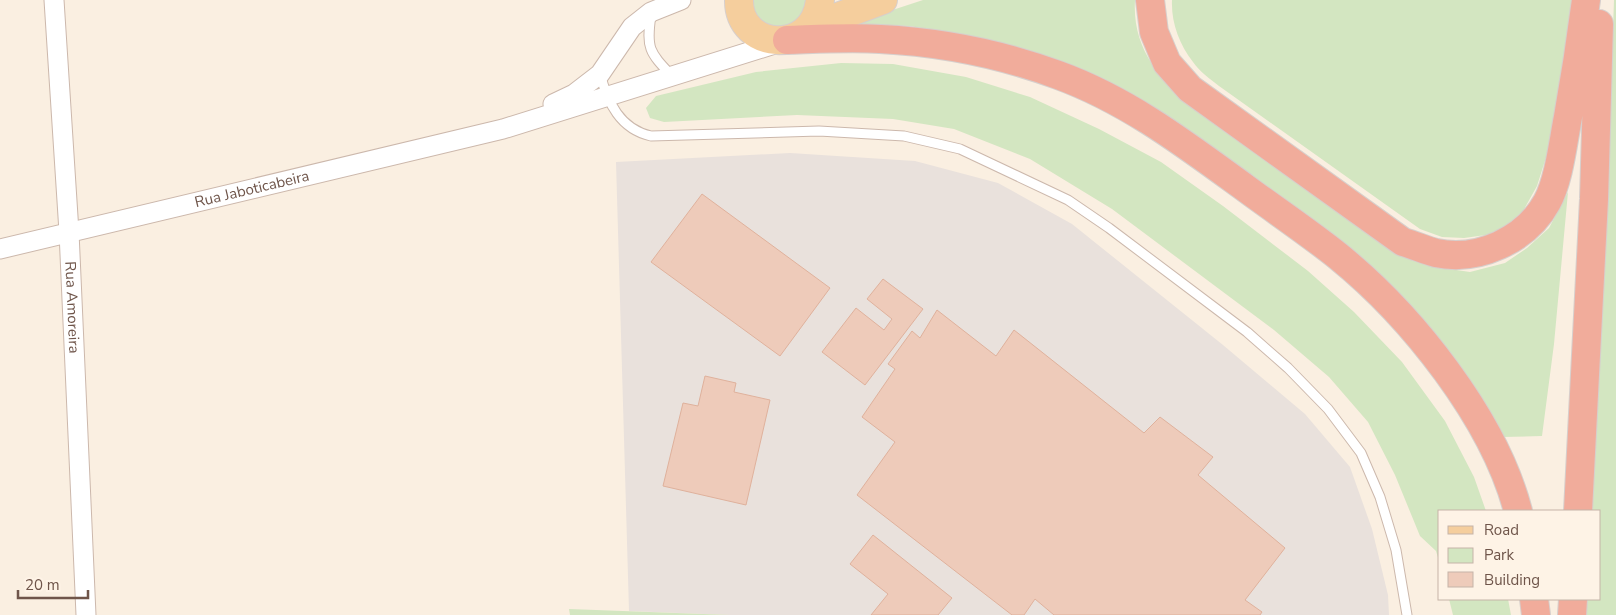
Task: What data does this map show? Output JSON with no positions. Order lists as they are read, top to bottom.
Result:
{
  "streets": {
    "street": ["Rua Jaboticabeira", "Rua Amoreira"]
  },
  "crossings": [
    ["Rua Jaboticabeira", "Rua Amoreira"]
  ],
  "legend": ["Road", "Park", "Building"],
  "scale_bar": "20 m"
}
